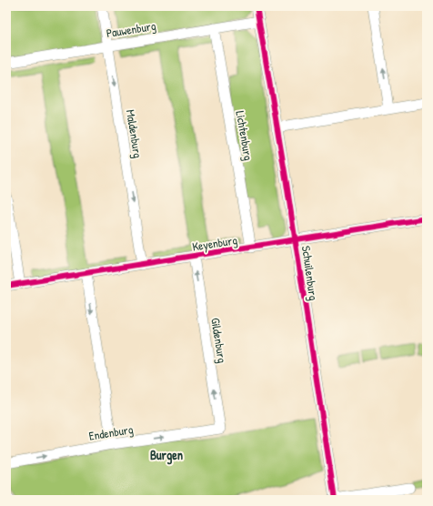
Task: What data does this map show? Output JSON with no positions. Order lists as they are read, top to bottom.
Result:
{
  "streets": {
    "street": [
      "Pauwenburg",
      "Maldenburg",
      "Lichtenburg",
      "Keyenburg",
      "Schuilenburg",
      "Gildenburg",
      "Endenburg"
    ]
  },
  "crossings": [
    ["Pauwenburg", "Maldenburg"],
    ["Pauwenburg", "Lichtenburg"],
    ["Pauwenburg", "Schuilenburg"],
    ["Maldenburg", "Keyenburg"],
    ["Lichtenburg", "Keyenburg"],
    ["Keyenburg", "Schuilenburg"],
    ["Keyenburg", "Gildenburg"],
    ["Gildenburg", "Endenburg"]
  ],
  "one_way": ["Maldenburg", "Gildenburg", "Endenburg"],
  "districts": ["Burgen"]
}
